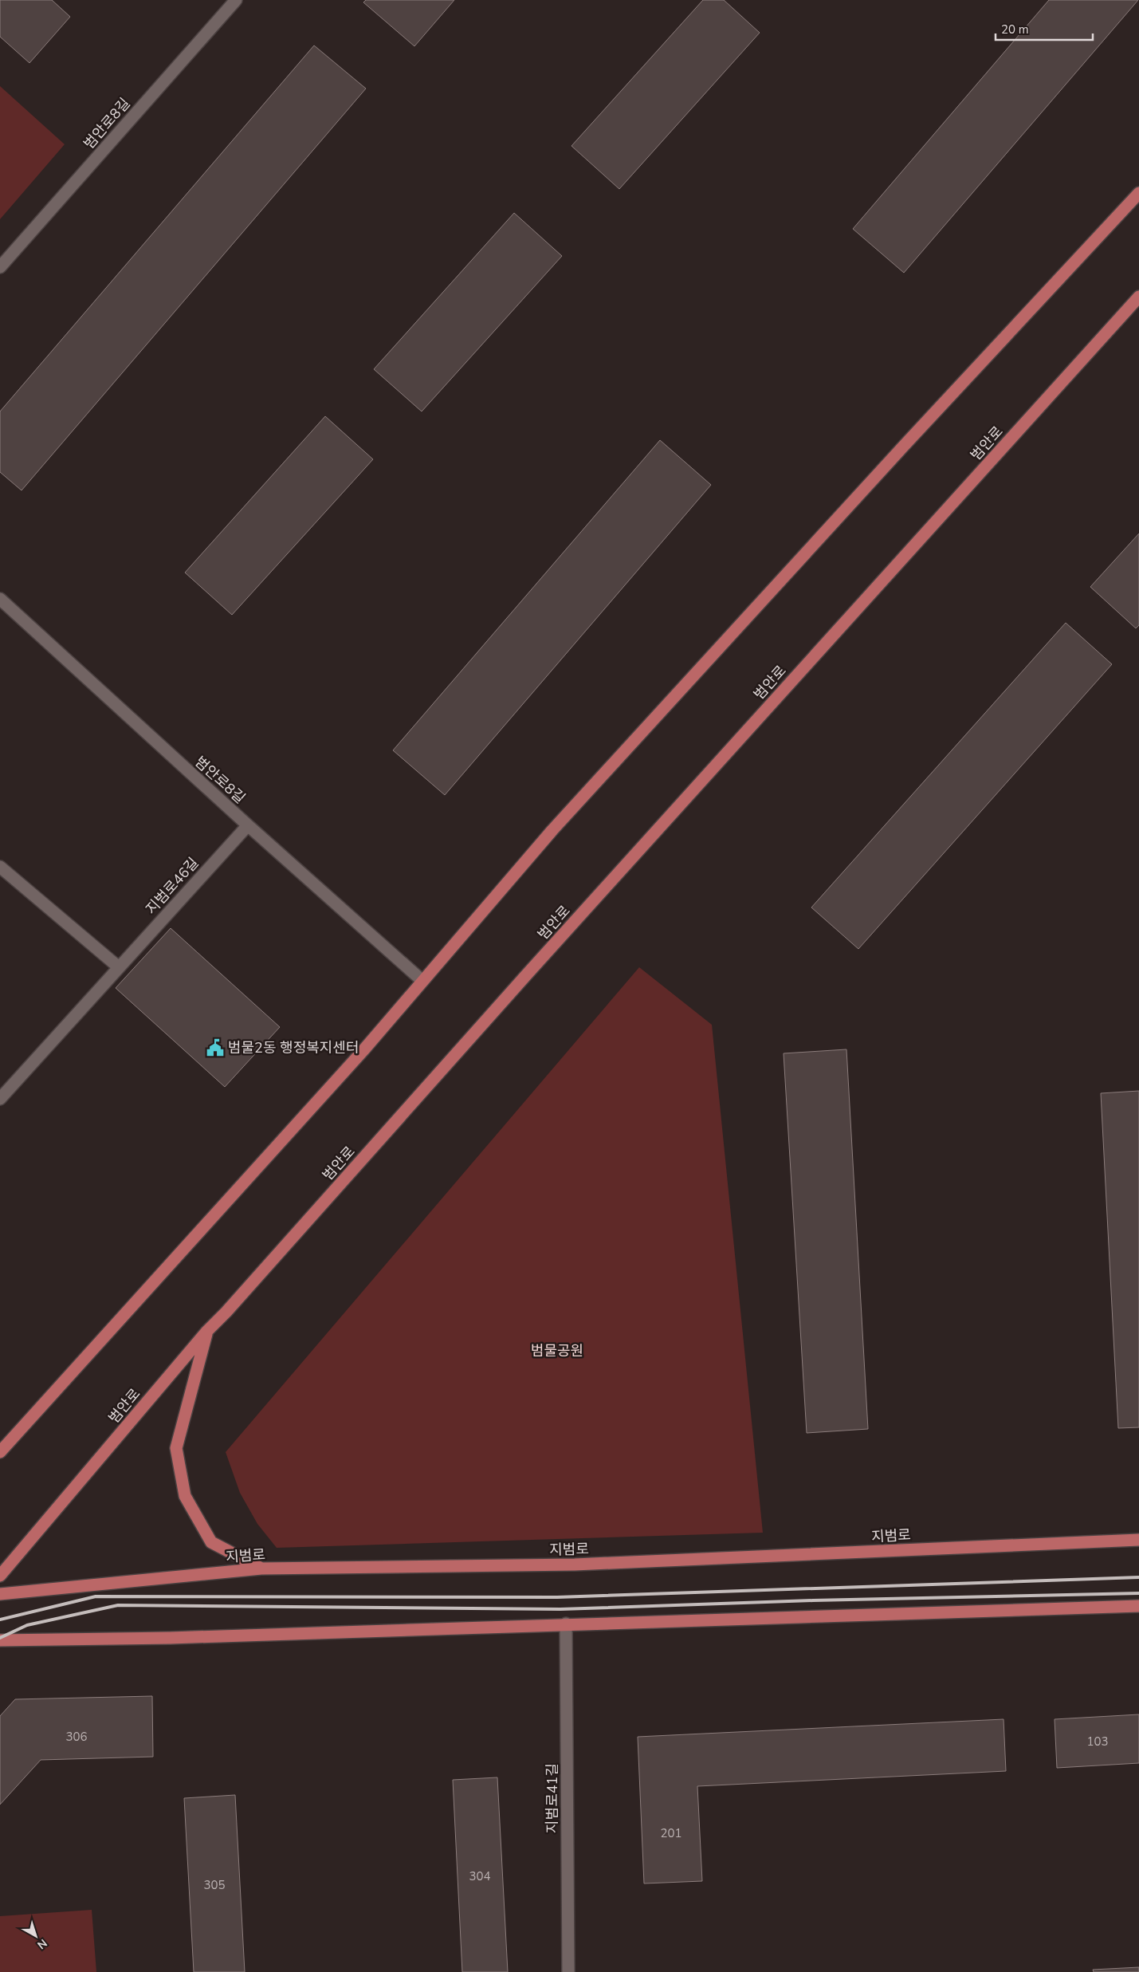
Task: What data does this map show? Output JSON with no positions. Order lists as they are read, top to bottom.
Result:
{
  "streets": {
    "main road": ["범안로", "지범로"],
    "street": ["범안로8길", "지범로46길", "지범로41길"]
  },
  "crossings": [
    ["범안로8길", "지범로46길"]
  ],
  "parks": ["범물공원"],
  "places": {
    "public building": ["범물2동 행정복지센터"]
  },
  "house_numbers": [
    "306",
    "103",
    "201",
    "304",
    "305"
  ],
  "scale_bar": "20 m",
  "north": "bottom right"
}
